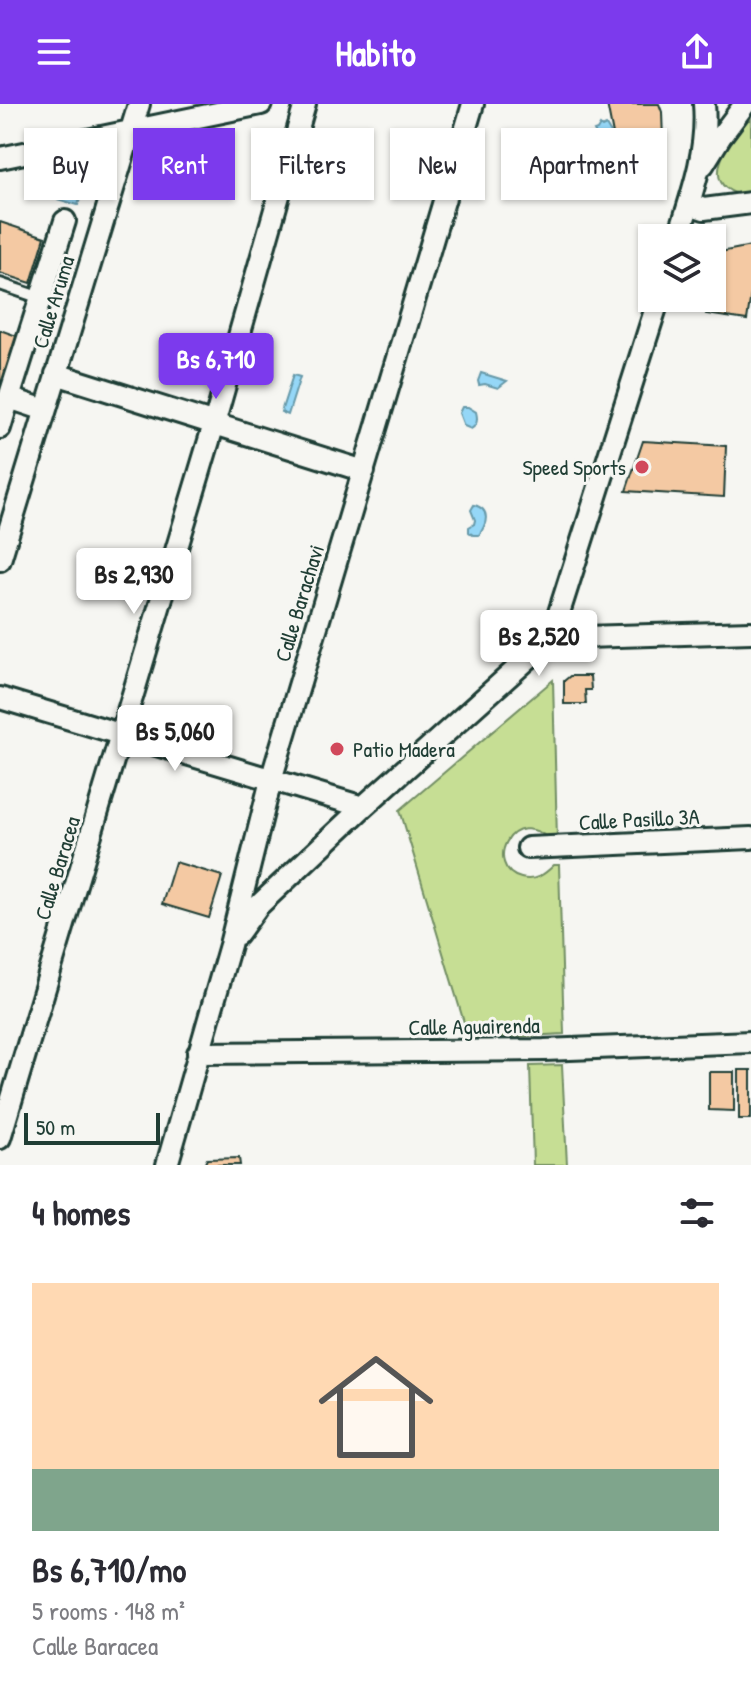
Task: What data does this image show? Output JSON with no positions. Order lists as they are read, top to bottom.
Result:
{
  "streets": {
    "street": [
      "Calle Aruma",
      "Calle Barachavi",
      "Calle Pasillo 3A",
      "Calle Baracea",
      "Calle Aguairenda"
    ]
  },
  "crossings": [
    ["Calle Barachavi", "Calle Aguairenda"]
  ],
  "places": ["Speed Sports", "Patio Madera"],
  "scale_bar": "50 m",
  "page": {
    "header": "Habito",
    "chip": [
      "Buy",
      "Rent",
      "Filters",
      "New",
      "Apartment"
    ],
    "price": [
      "Bs 6,710",
      "Bs 2,930",
      "Bs 2,520",
      "Bs 5,060"
    ],
    "scale": "50 m",
    "heading": "4 homes",
    "list": [
      {
        "name": "Bs 6,710/mo",
        "note": "5 rooms · 148 m² · Calle Baracea"
      }
    ]
  }
}
